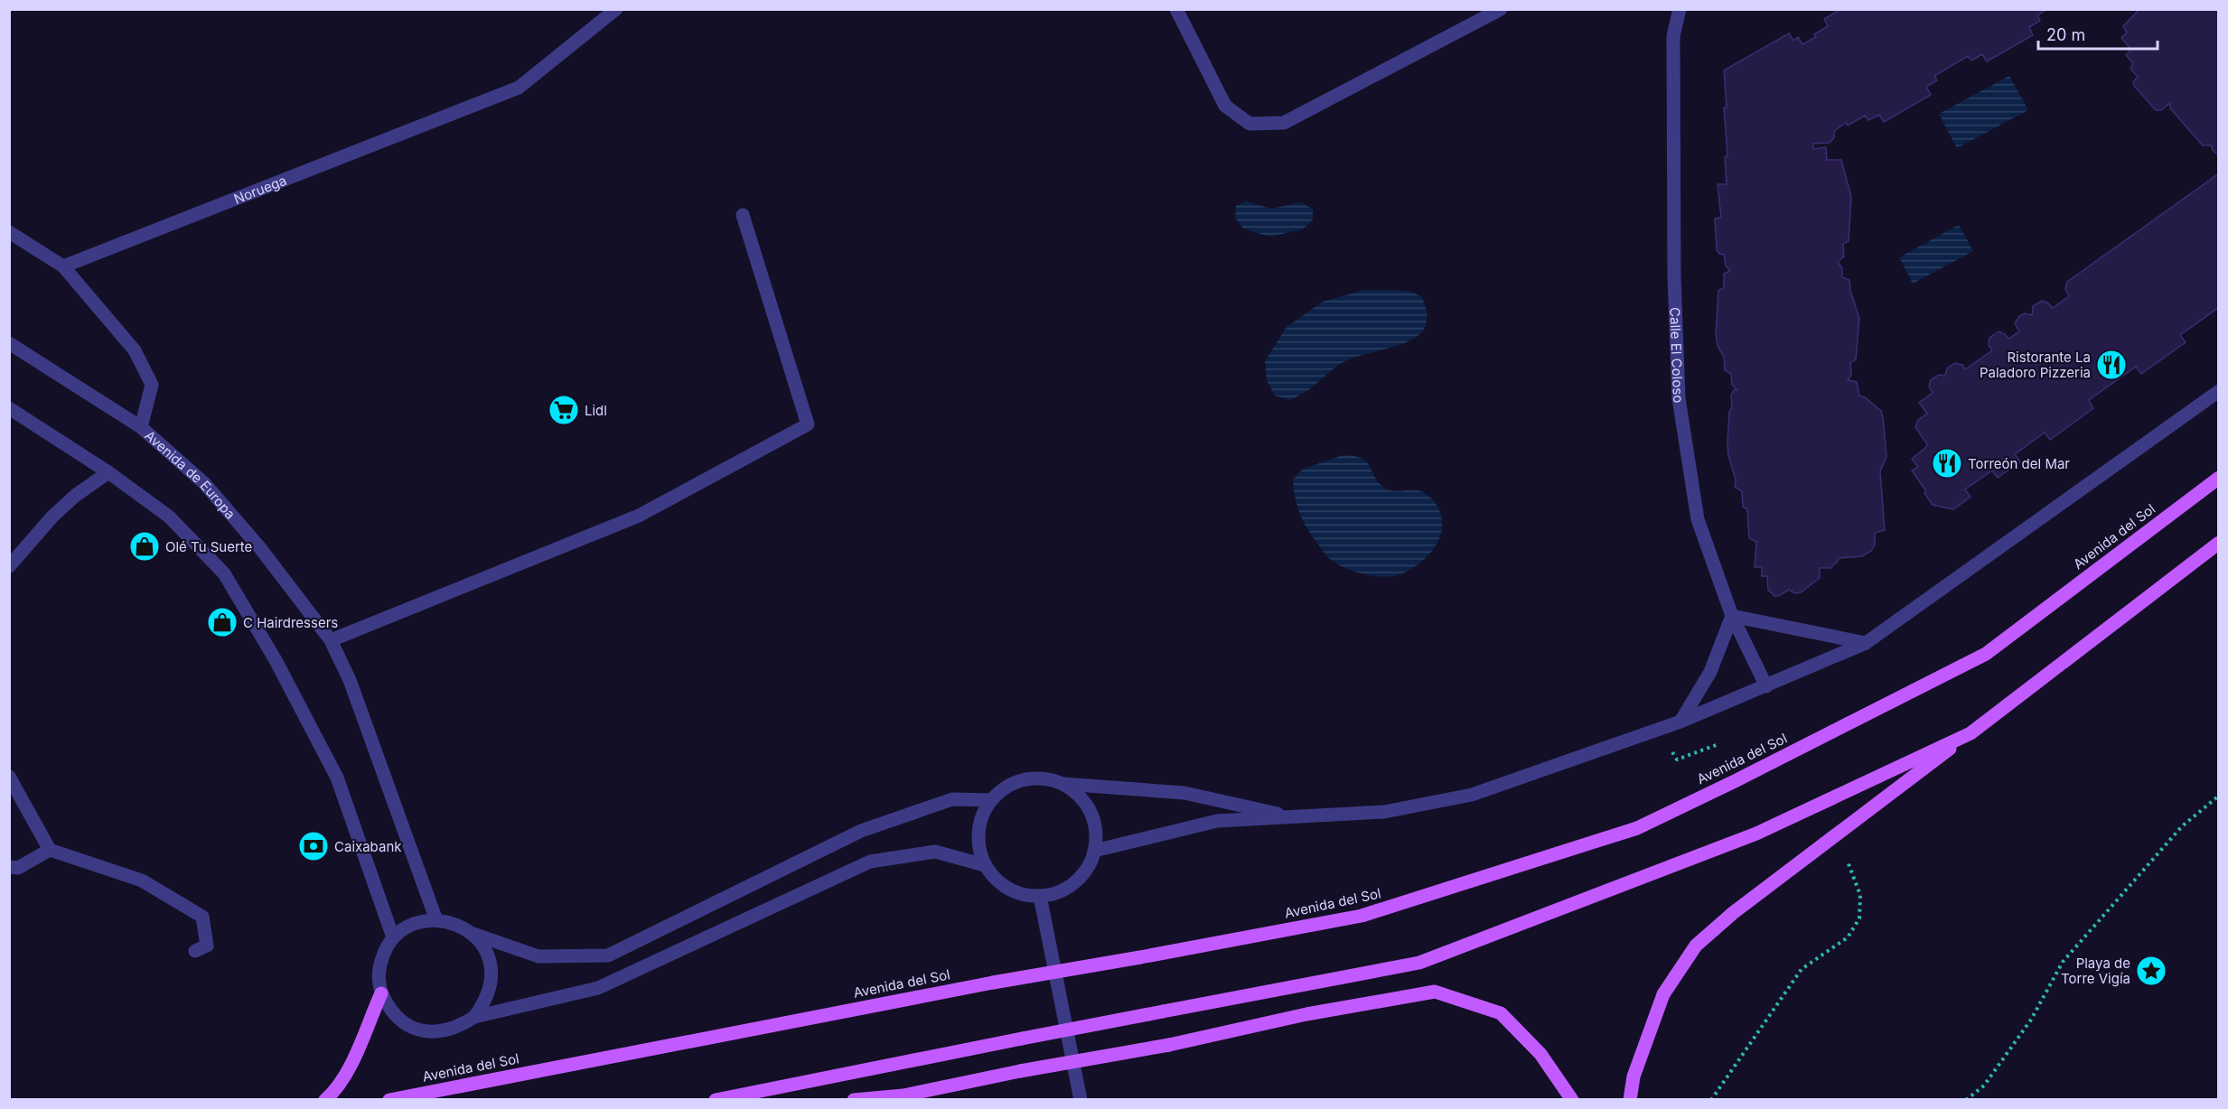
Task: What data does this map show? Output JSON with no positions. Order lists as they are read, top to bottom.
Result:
{
  "streets": {
    "main road": ["Avenida del Sol"],
    "street": ["Noruega", "Calle El Coloso", "Avenida de Europa"]
  },
  "places": {
    "restaurant": ["Ristorante La Paladoro Pizzeria", "Torreón del Mar"],
    "supermarket": ["Lidl"],
    "shop": ["Olé Tu Suerte", "C Hairdressers"],
    "bank": ["Caixabank"],
    "place": ["Playa de Torre Vigía"]
  },
  "scale_bar": "20 m"
}
